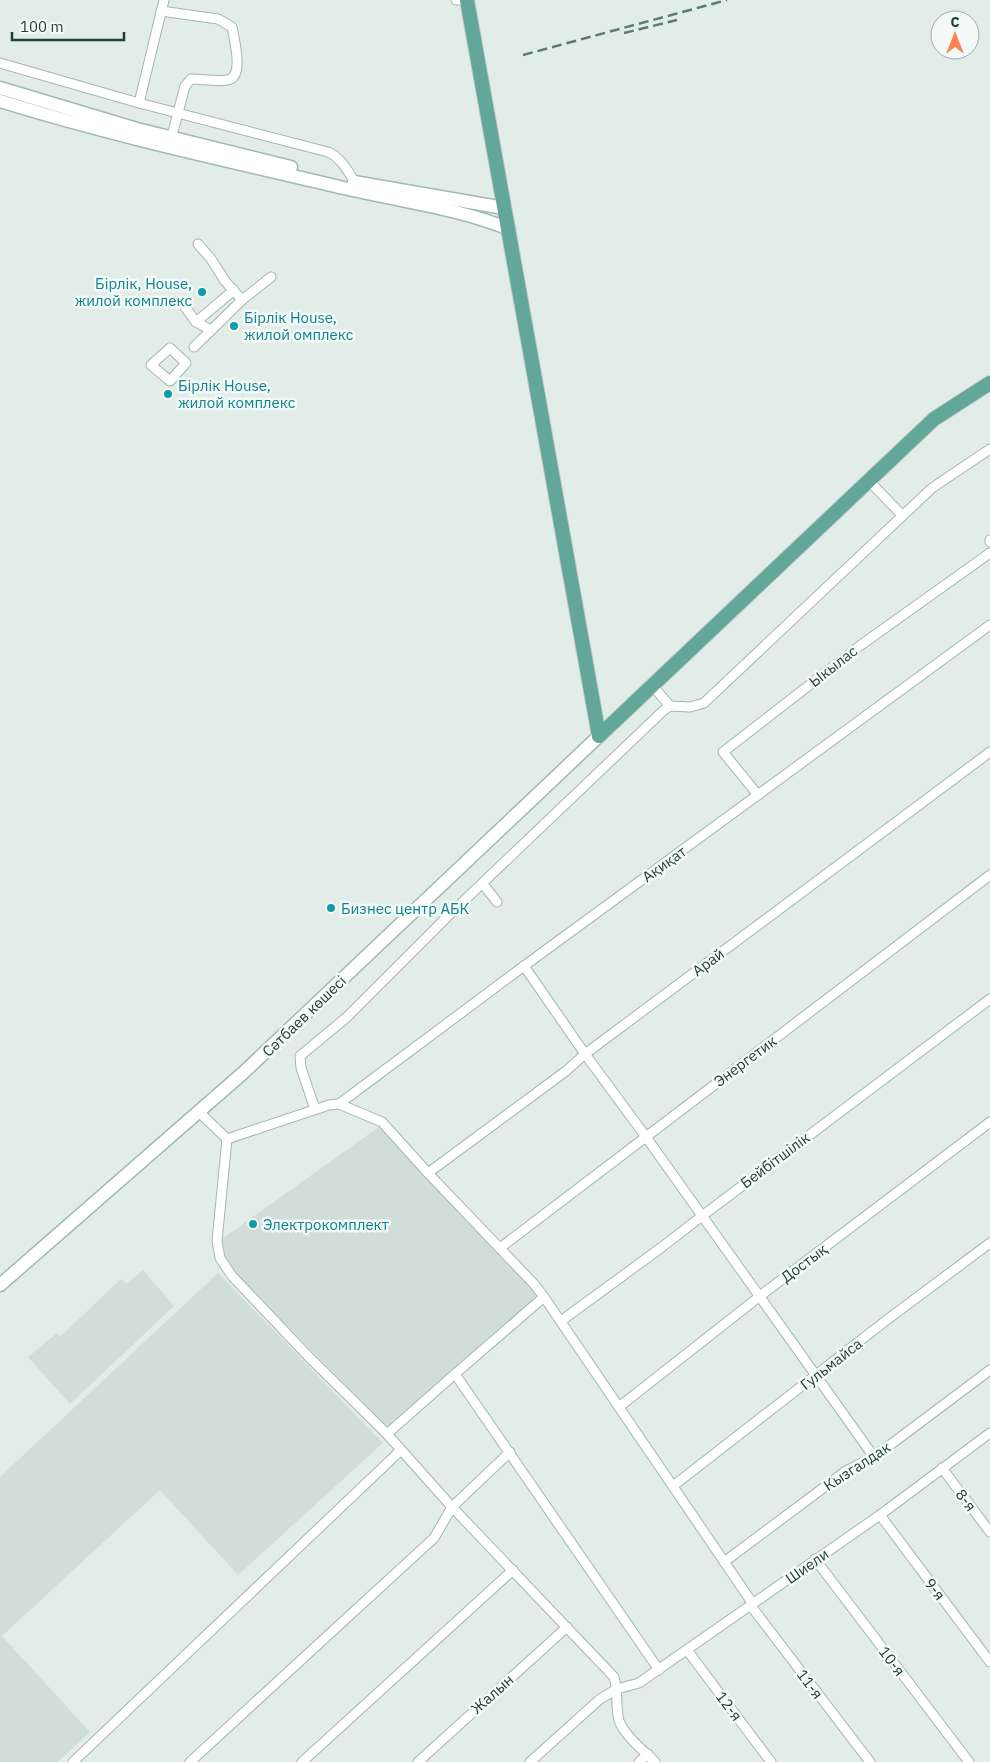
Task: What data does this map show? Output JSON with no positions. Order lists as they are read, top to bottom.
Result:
{
  "streets": {
    "main road": ["Сәтбаев көшесі"],
    "street": [
      "Ыкылас",
      "Ақиқат",
      "Арай",
      "Энергетик",
      "Бейбітшілік",
      "Достық",
      "Гульмайса",
      "Кызгалдак",
      "8-я",
      "Шиели",
      "9-я",
      "10-я",
      "11-я",
      "Жалын",
      "12-я"
    ]
  },
  "crossings": [
    ["Ыкылас", "Ақиқат"],
    ["Ақиқат", "11-я"],
    ["Арай", "11-я"],
    ["Энергетик", "11-я"],
    ["Бейбітшілік", "11-я"],
    ["Достық", "11-я"],
    ["Гульмайса", "11-я"],
    ["Кызгалдак", "11-я"],
    ["8-я", "Шиели"],
    ["Шиели", "9-я"],
    ["Шиели", "10-я"],
    ["Шиели", "11-я"],
    ["Шиели", "12-я"]
  ],
  "places": [
    "Бірлік, House, жилой комплекс",
    "Бірлік House, жилой омплекс",
    "Бірлік House, жилой комплекс",
    "Бизнес центр АБК",
    "Электрокомплект"
  ],
  "scale_bar": "100 m",
  "north": "top"
}
